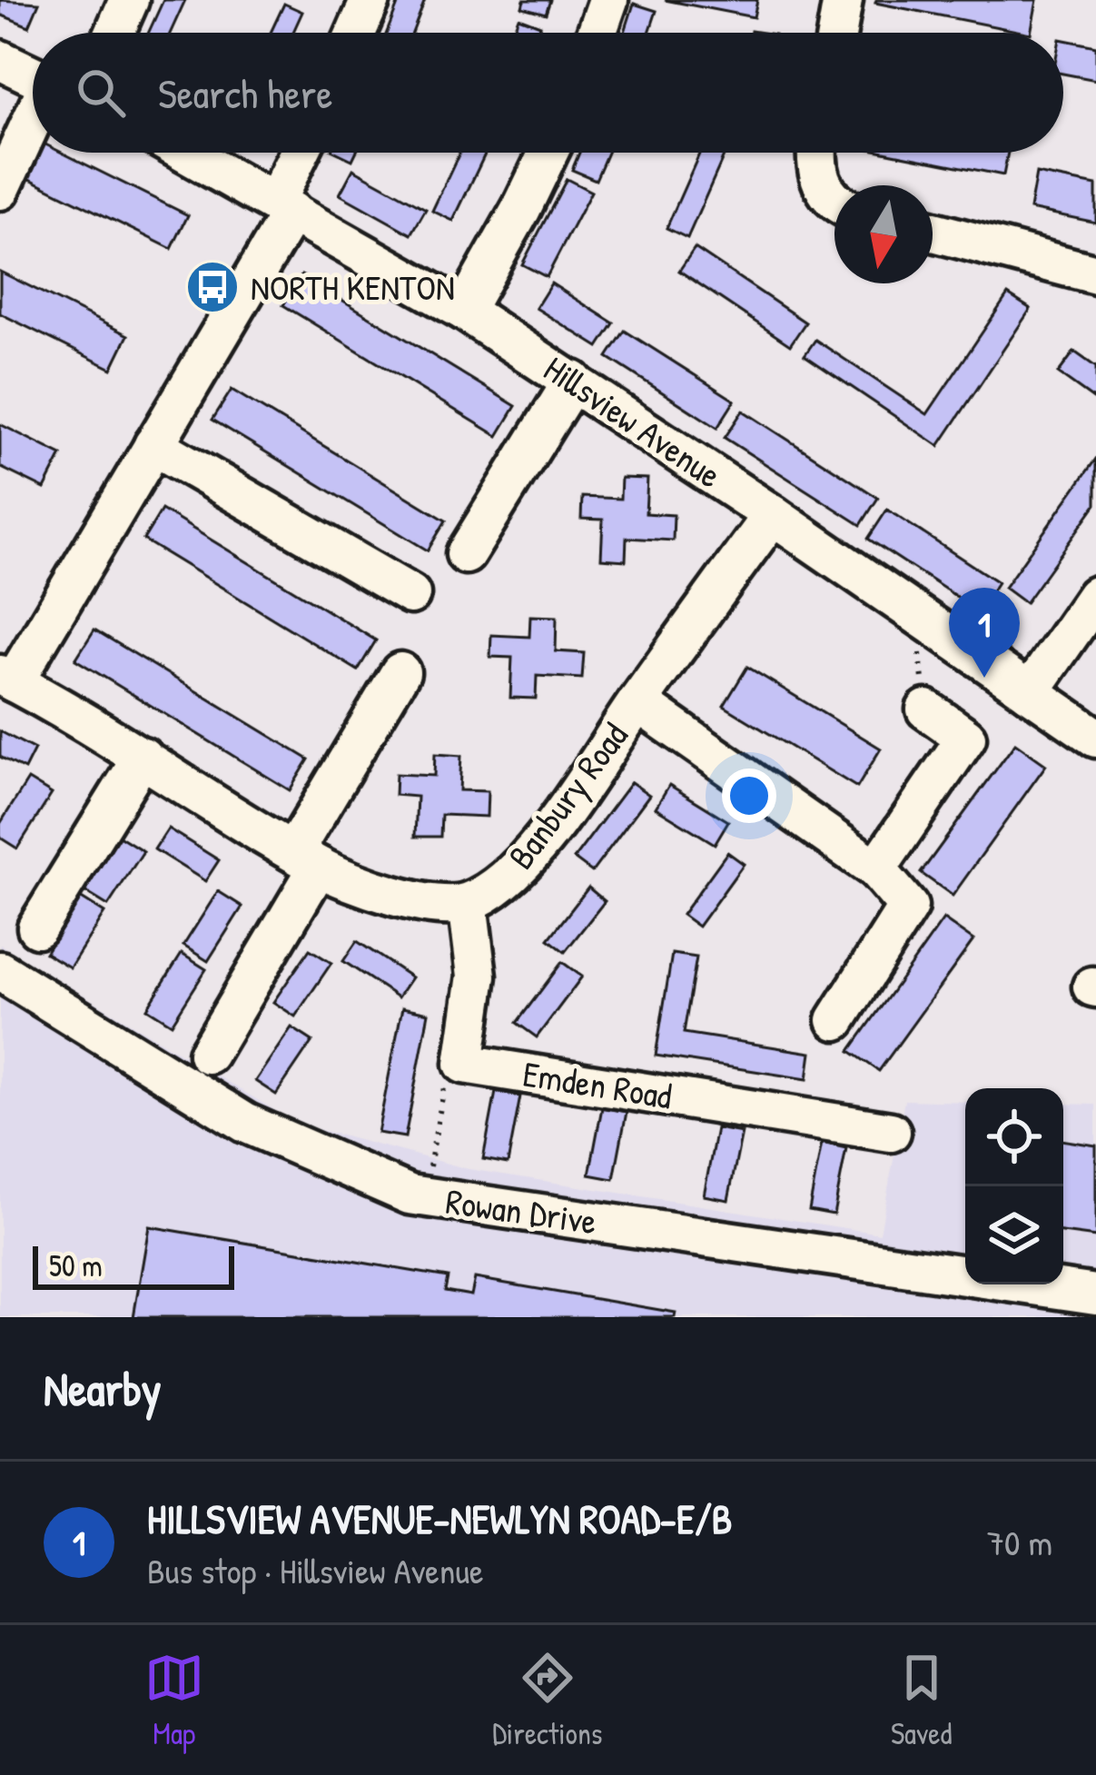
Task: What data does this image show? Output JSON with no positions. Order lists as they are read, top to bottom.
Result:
{
  "streets": {
    "street": [
      "Hillsview Avenue",
      "Banbury Road",
      "Emden Road",
      "Rowan Drive"
    ]
  },
  "crossings": [
    ["Hillsview Avenue", "Banbury Road"]
  ],
  "places": {
    "bus stop": ["NORTH KENTON"]
  },
  "scale_bar": "50 m",
  "north": "bottom",
  "page": {
    "search": "Search here",
    "pins": "1",
    "scale": "50 m",
    "heading": "Nearby",
    "list": [
      {
        "mark": "1",
        "name": "HILLSVIEW AVENUE-NEWLYN ROAD-E/B",
        "note": "Bus stop · Hillsview Avenue",
        "value": "70 m"
      }
    ],
    "nav": ["Map", "Directions", "Saved"]
  }
}
